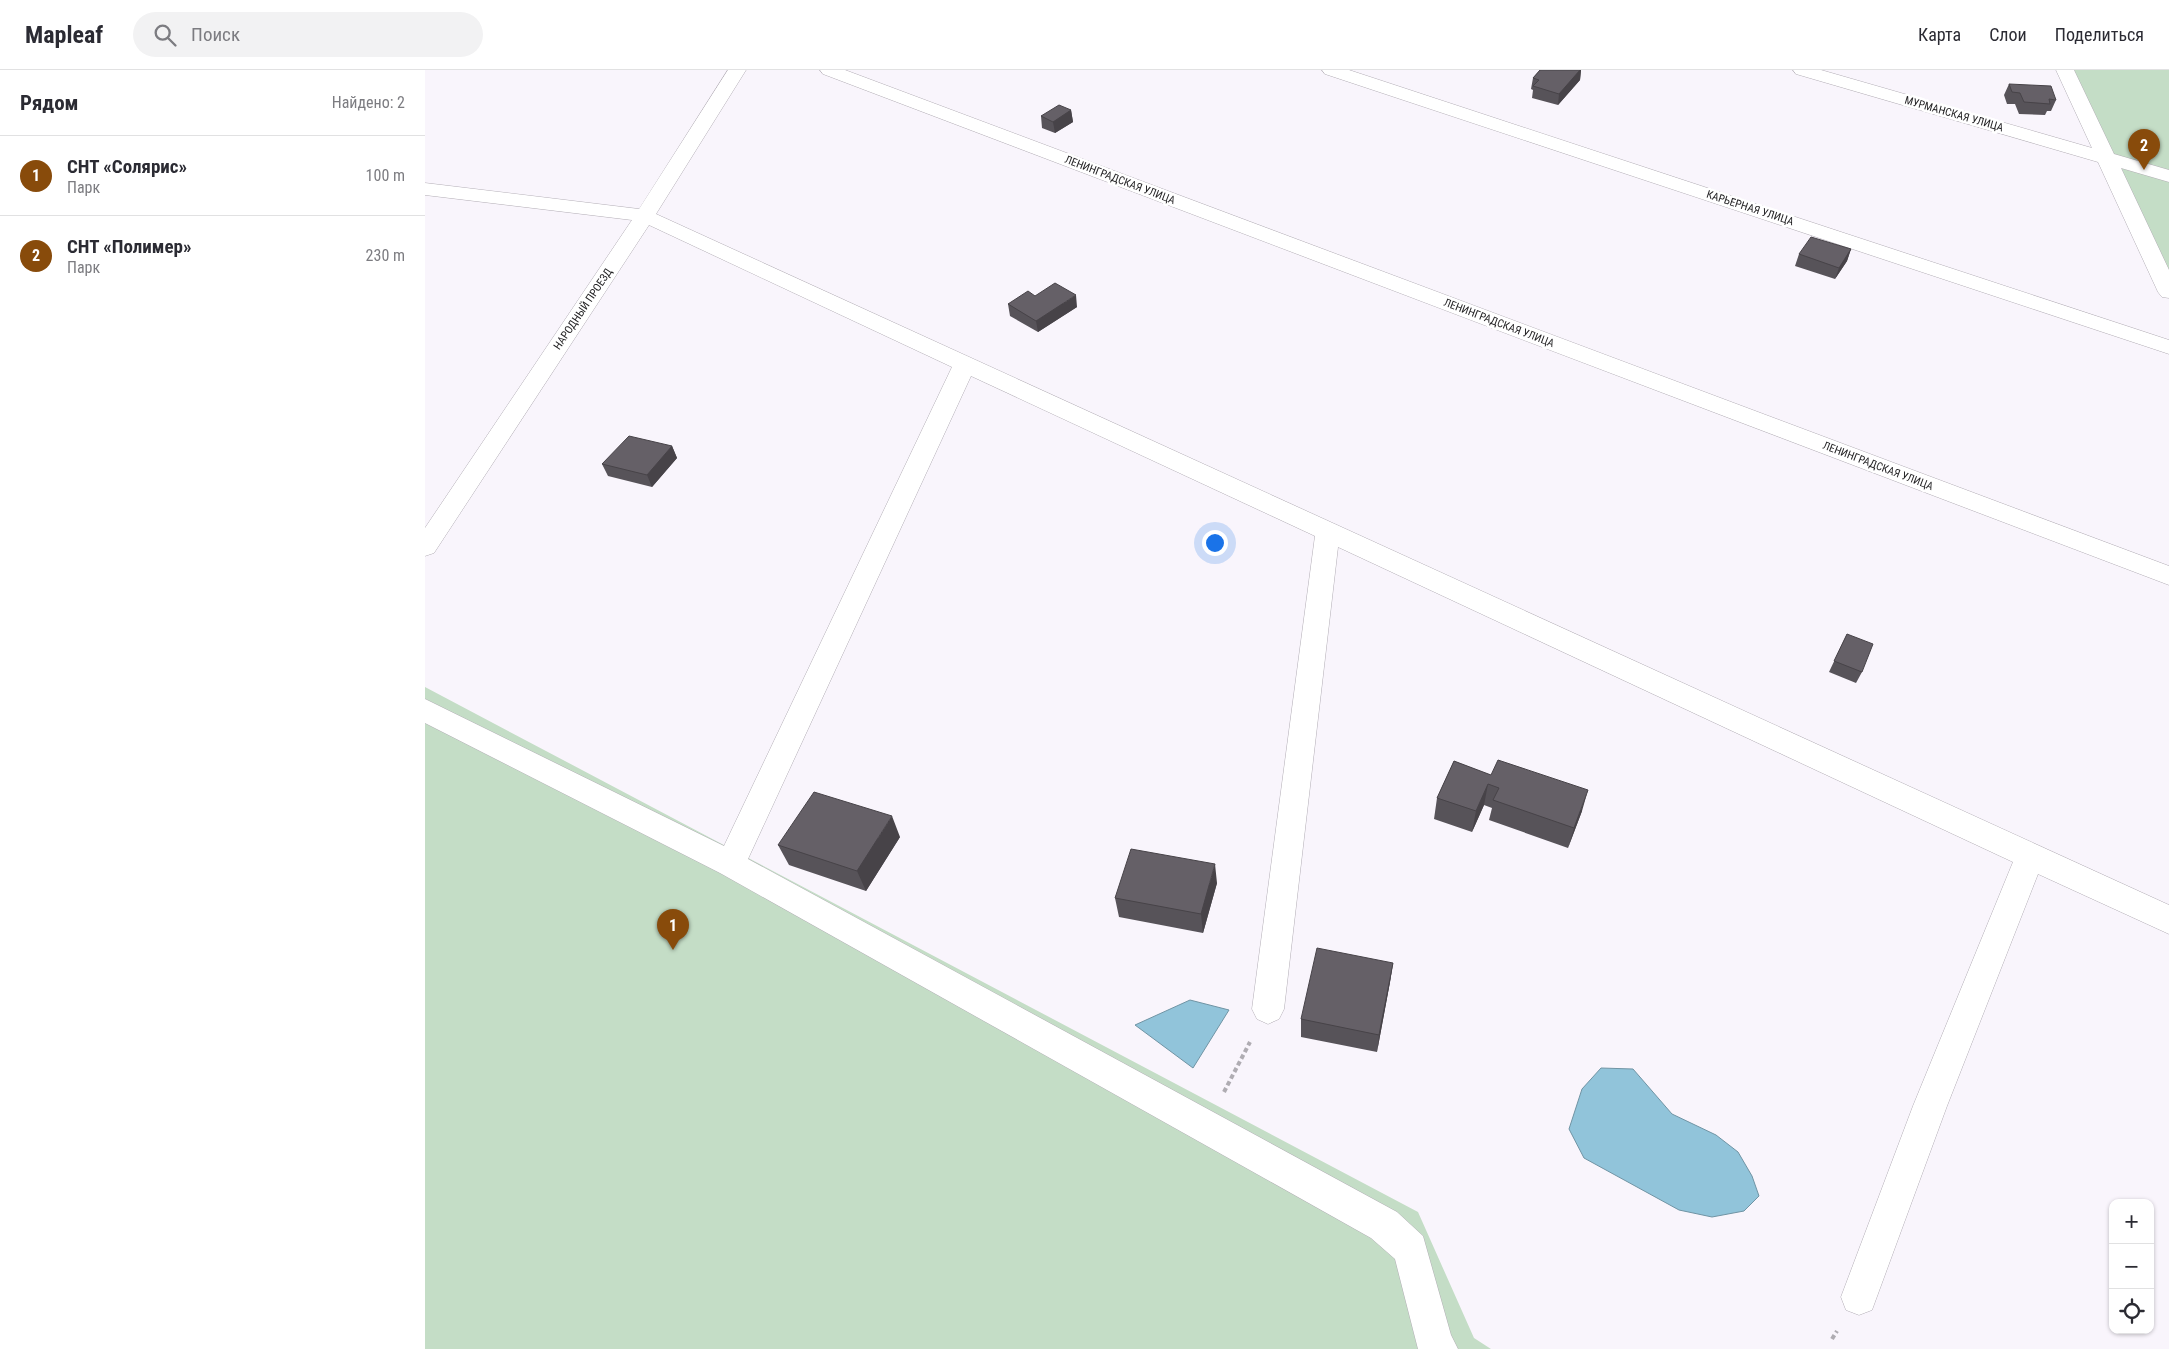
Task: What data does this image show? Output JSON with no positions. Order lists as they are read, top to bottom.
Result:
{
  "streets": {
    "street": [
      "МУРМАНСКАЯ УЛИЦА",
      "ЛЕНИНГРАДСКАЯ УЛИЦА",
      "КАРЬЕРНАЯ УЛИЦА",
      "НАРОДНЫЙ ПРОЕЗД"
    ]
  },
  "page": {
    "header": "Mapleaf",
    "search": "Поиск",
    "nav": ["Карта", "Слои", "Поделиться"],
    "heading": ["Рядом", "Найдено: 2"],
    "pins": ["2", "1"],
    "list": [
      {
        "mark": "1",
        "name": "СНТ «Солярис»",
        "note": "Парк",
        "value": "100 m"
      },
      {
        "mark": "2",
        "name": "СНТ «Полимер»",
        "note": "Парк",
        "value": "230 m"
      }
    ],
    "map_buttons": ["+", "−"]
  }
}
